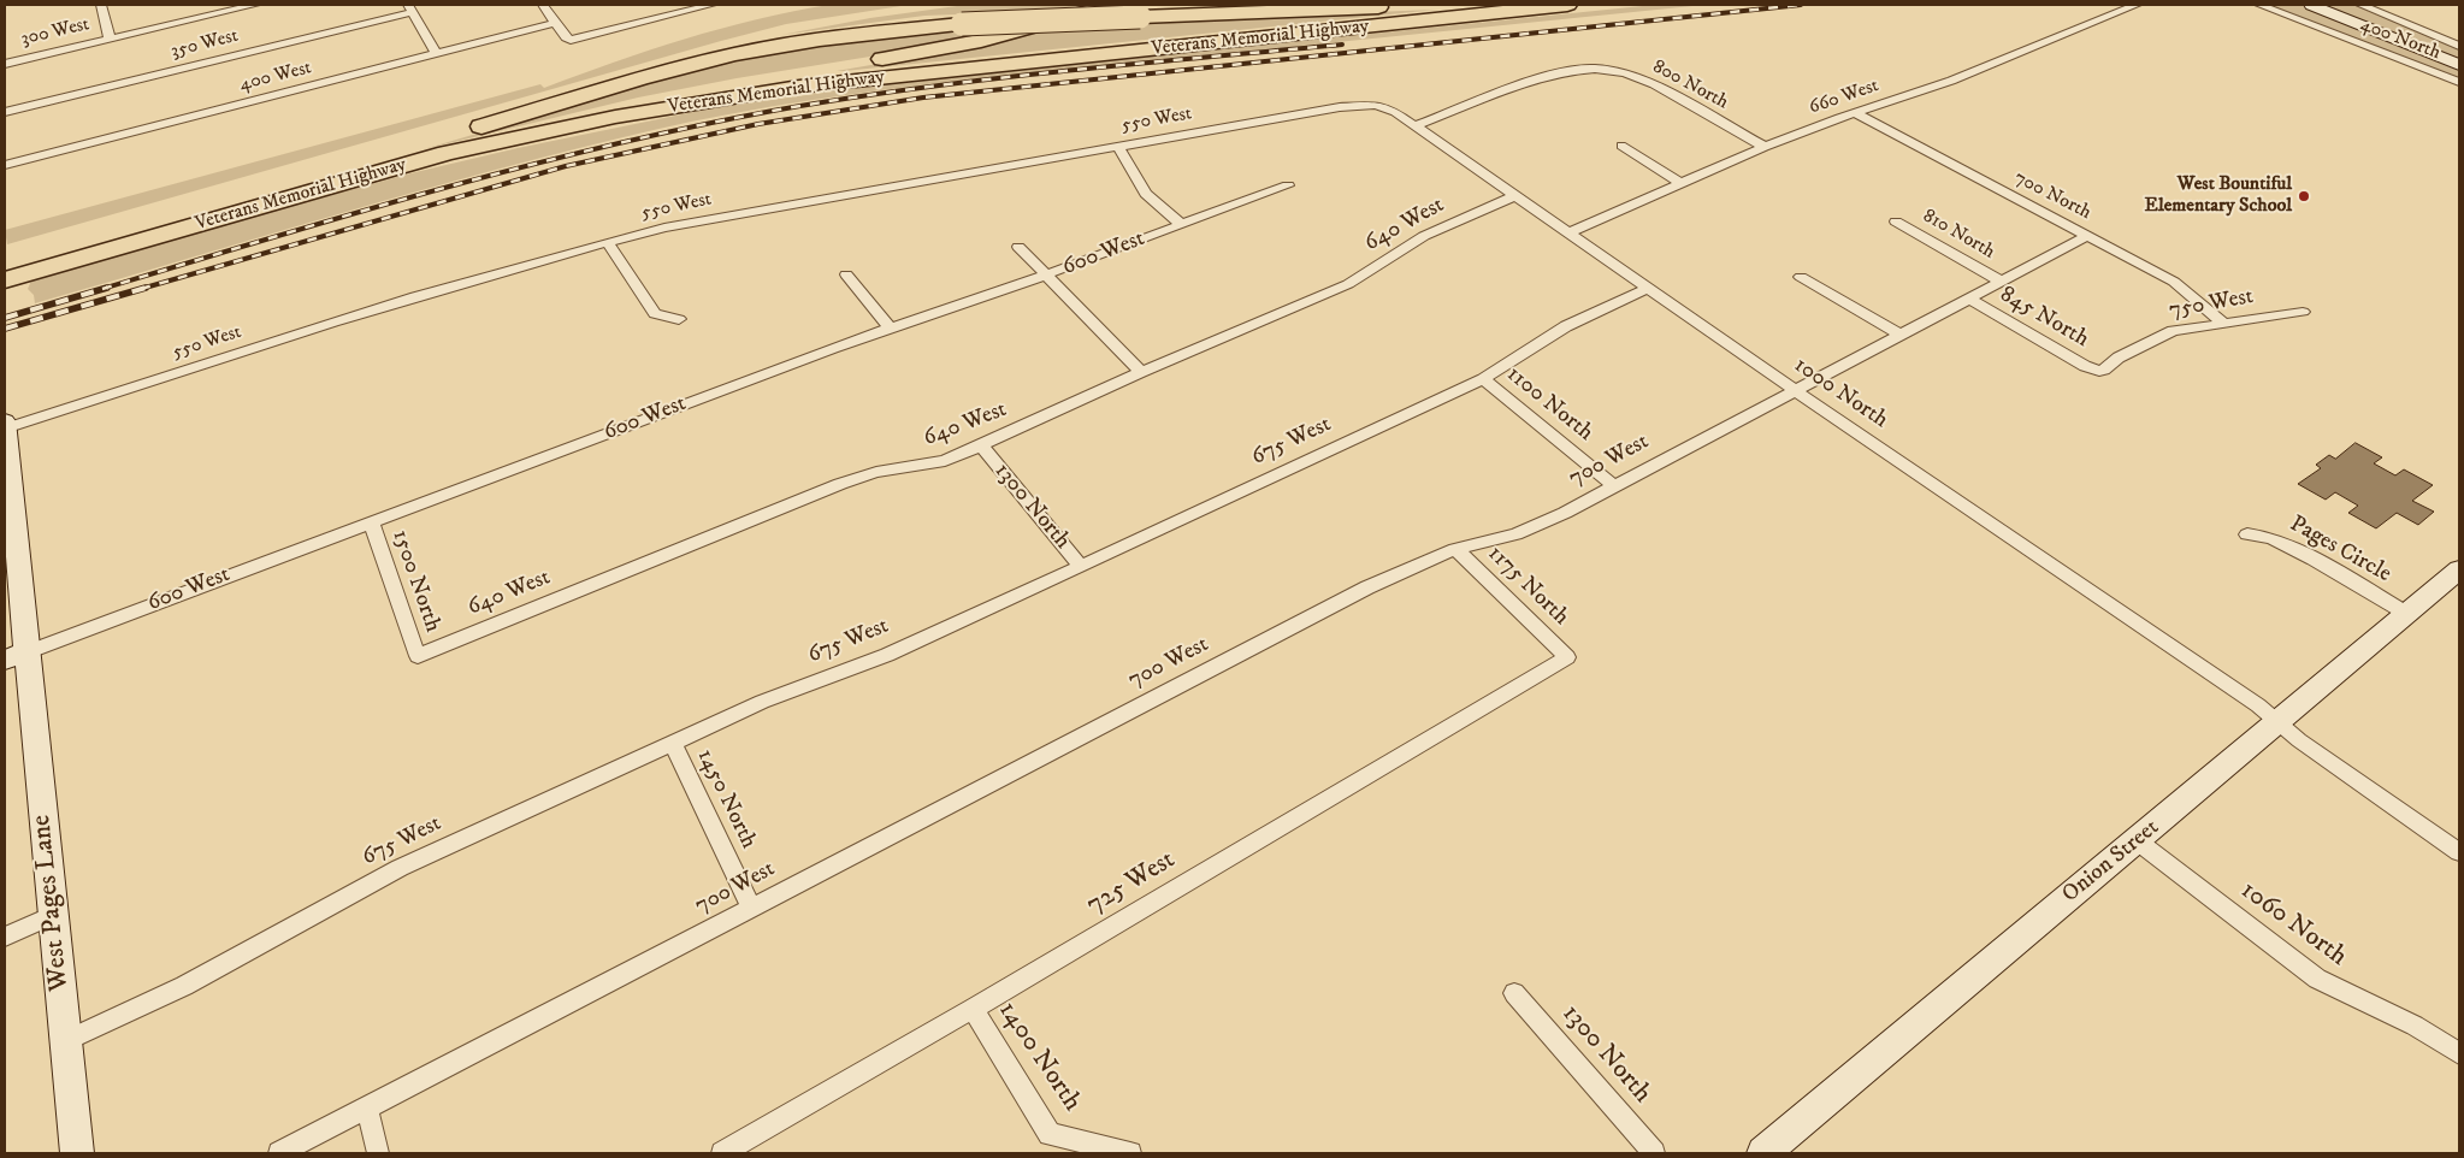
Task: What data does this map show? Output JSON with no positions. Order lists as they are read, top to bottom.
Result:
{
  "streets": {
    "highway": ["Veterans Memorial Highway"],
    "street": [
      "300 West",
      "400 North",
      "350 West",
      "400 West",
      "800 North",
      "660 West",
      "550 West",
      "700 North",
      "640 West",
      "810 North",
      "600 West",
      "750 West",
      "845 North",
      "1000 North",
      "1100 North",
      "675 West",
      "700 West",
      "1300 North",
      "Pages Circle",
      "1500 North",
      "1175 North",
      "1450 North",
      "Onion Street",
      "725 West",
      "West Pages Lane",
      "1060 North",
      "1400 North"
    ]
  },
  "crossings": [
    ["800 North", "660 West"],
    ["800 North", "1000 North"],
    ["660 West", "700 North"],
    ["660 West", "1000 North"],
    ["550 West", "1000 North"],
    ["550 West", "West Pages Lane"],
    ["700 North", "750 West"],
    ["700 North", "700 West"],
    ["640 West", "1000 North"],
    ["640 West", "1300 North"],
    ["640 West", "1500 North"],
    ["810 North", "700 West"],
    ["600 West", "1500 North"],
    ["600 West", "West Pages Lane"],
    ["750 West", "845 North"],
    ["845 North", "700 West"],
    ["1000 North", "675 West"],
    ["1000 North", "700 West"],
    ["1000 North", "Onion Street"],
    ["1100 North", "675 West"],
    ["1100 North", "700 West"],
    ["675 West", "1300 North"],
    ["675 West", "1450 North"],
    ["675 West", "West Pages Lane"],
    ["700 West", "1175 North"],
    ["700 West", "1450 North"],
    ["Pages Circle", "Onion Street"],
    ["1175 North", "725 West"],
    ["Onion Street", "1060 North"],
    ["725 West", "1400 North"]
  ],
  "places": ["West Bountiful Elementary School"]
}
